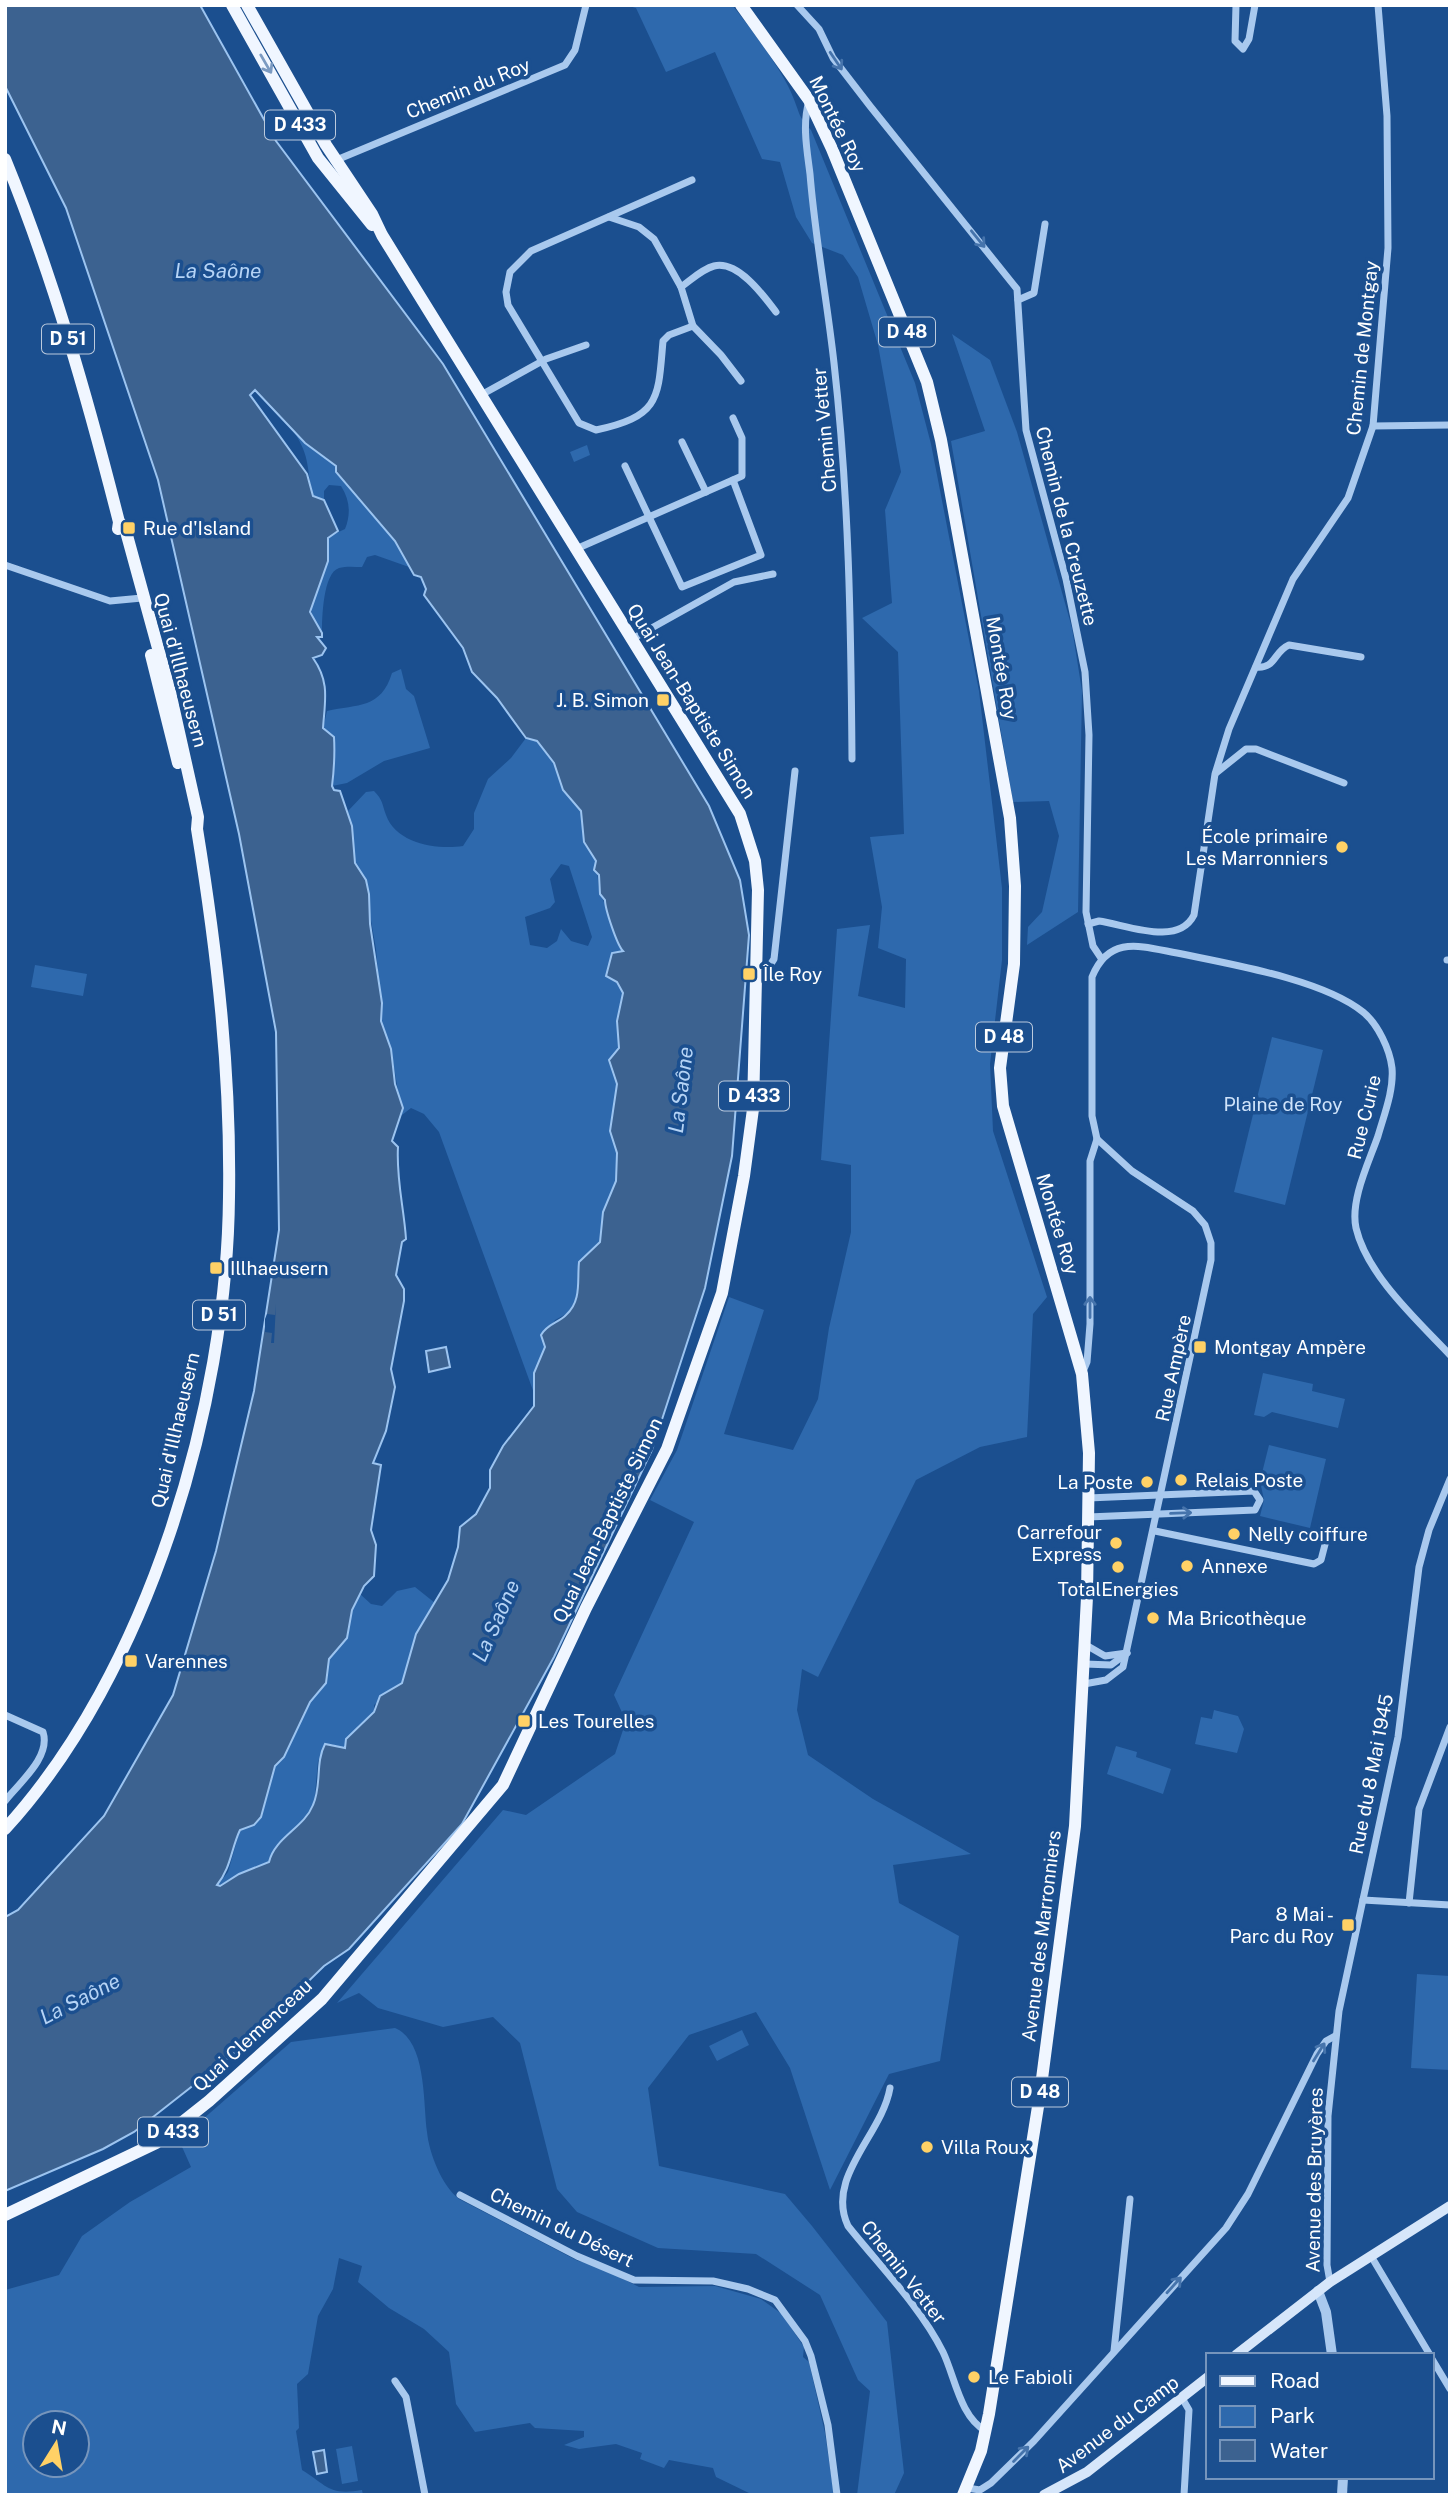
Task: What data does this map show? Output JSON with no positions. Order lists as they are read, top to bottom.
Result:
{
  "streets": {
    "main road": [
      "Montée Roy",
      "D 433",
      "D 48",
      "D 51",
      "Quai d'Illhaeusern",
      "Quai Jean-Baptiste Simon",
      "Avenue des Marronniers",
      "Quai Clemenceau",
      "Avenue du Camp"
    ],
    "street": [
      "Chemin du Roy",
      "Chemin de Montgay",
      "Chemin Vetter",
      "Chemin de la Creuzette",
      "Rue Curie",
      "Rue Ampère",
      "Rue du 8 Mai 1945",
      "Avenue des Bruyères",
      "Chemin du Désert"
    ]
  },
  "crossings": [
    ["Chemin du Roy", "Quai Jean-Baptiste Simon"],
    ["Montée Roy", "Chemin Vetter"],
    ["Montée Roy", "Avenue des Marronniers"],
    ["Chemin de Montgay", "Chemin de la Creuzette"],
    ["Chemin Vetter", "Avenue des Marronniers"],
    ["Chemin de la Creuzette", "Rue Curie"],
    ["Quai Jean-Baptiste Simon", "Quai Clemenceau"],
    ["Rue Ampère", "Avenue des Marronniers"],
    ["Rue du 8 Mai 1945", "Avenue des Bruyères"]
  ],
  "one_way": ["Chemin de la Creuzette"],
  "water": ["La Saône"],
  "parks": ["Plaine de Roy"],
  "places": {
    "transit": [
      "Rue d'Island",
      "J. B. Simon",
      "Île Roy",
      "Illhaeusern",
      "Montgay Ampère",
      "Varennes",
      "Les Tourelles",
      "8 Mai - Parc du Roy"
    ],
    "other": [
      "École primaire Les Marronniers",
      "Relais Poste",
      "La Poste",
      "Nelly coiffure",
      "Carrefour Express",
      "Annexe",
      "TotalEnergies",
      "Ma Bricothèque",
      "Villa Roux",
      "Le Fabioli"
    ]
  },
  "legend": ["Road", "Park", "Water"],
  "north": "top"
}
